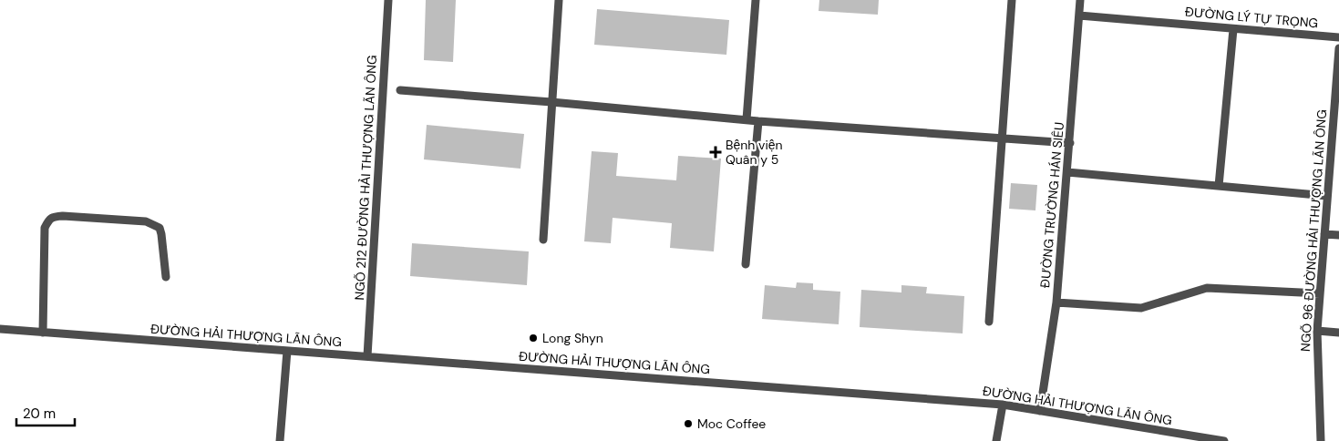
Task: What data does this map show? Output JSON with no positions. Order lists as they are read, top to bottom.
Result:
{
  "streets": {
    "street": [
      "ĐƯỜNG LÝ TỰ TRỌNG",
      "NGÕ 212 ĐƯỜNG HẢI THƯỢNG LÃN ÔNG",
      "ĐƯỜNG TRƯỜNG HÁN SIÊU",
      "NGÕ 96 ĐƯỜNG HẢI THƯỢNG LÃN ÔNG",
      "ĐƯỜNG HẢI THƯỢNG LÃN ÔNG"
    ]
  },
  "crossings": [
    ["ĐƯỜNG LÝ TỰ TRỌNG", "ĐƯỜNG TRƯỜNG HÁN SIÊU"],
    ["NGÕ 212 ĐƯỜNG HẢI THƯỢNG LÃN ÔNG", "ĐƯỜNG HẢI THƯỢNG LÃN ÔNG"],
    ["ĐƯỜNG TRƯỜNG HÁN SIÊU", "ĐƯỜNG HẢI THƯỢNG LÃN ÔNG"]
  ],
  "places": {
    "health": ["Bệnh viện Quân y 5"],
    "other": ["Long Shyn", "Moc Coffee"]
  },
  "scale_bar": "20 m"
}
